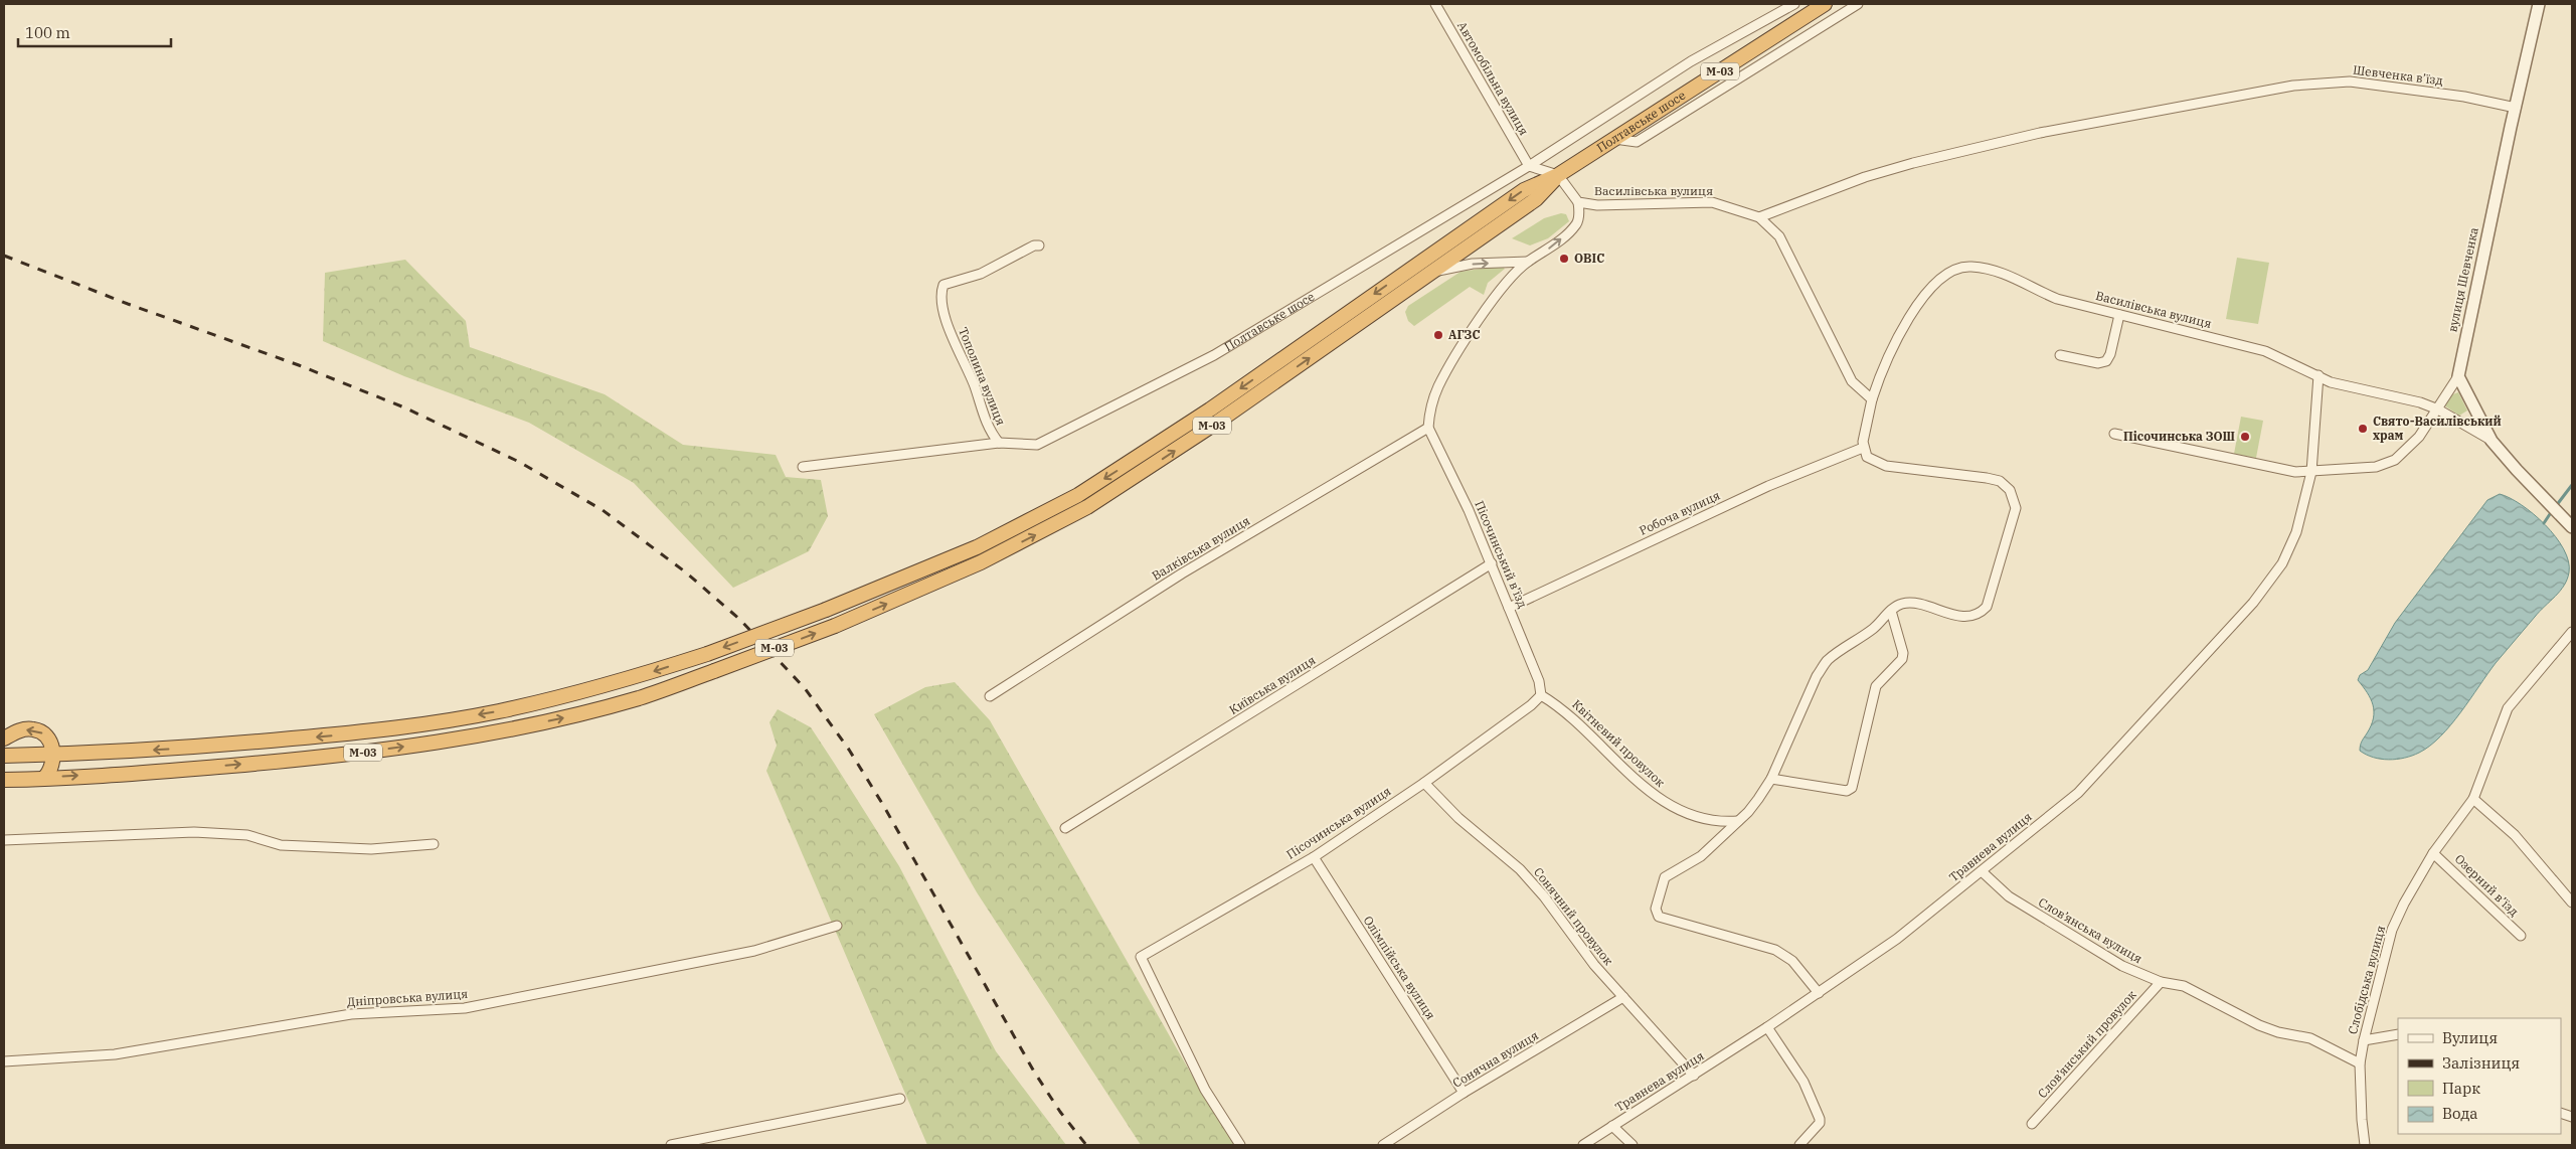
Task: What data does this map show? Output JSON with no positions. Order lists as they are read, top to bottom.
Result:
{
  "streets": {
    "highway": ["М-03", "Полтавське шосе"],
    "street": [
      "Шевченка в’їзд",
      "Автомобільна вулиця",
      "Василівська вулиця",
      "вулиця Шевченка",
      "Тополина вулиця",
      "Робоча вулиця",
      "Валківська вулиця",
      "Пісочинський в’їзд",
      "Київська вулиця",
      "Квітневий провулок",
      "Пісочинська вулиця",
      "Травнева вулиця",
      "Озерний в’їзд",
      "Сонячний провулок",
      "Слов’янська вулиця",
      "Олімпійська вулиця",
      "Слобідська вулиця",
      "Дніпровська вулиця",
      "Слов’янський провулок",
      "Сонячна вулиця"
    ]
  },
  "crossings": [
    ["М-03", "Полтавське шосе"],
    ["М-03", "Василівська вулиця"],
    ["Шевченка в’їзд", "Василівська вулиця"],
    ["Шевченка в’їзд", "вулиця Шевченка"],
    ["Автомобільна вулиця", "Полтавське шосе"],
    ["Полтавське шосе", "Василівська вулиця"],
    ["Полтавське шосе", "Тополина вулиця"],
    ["Василівська вулиця", "Робоча вулиця"],
    ["Василівська вулиця", "Травнева вулиця"],
    ["Робоча вулиця", "Пісочинський в’їзд"],
    ["Валківська вулиця", "Пісочинський в’їзд"],
    ["Пісочинський в’їзд", "Київська вулиця"],
    ["Пісочинський в’їзд", "Квітневий провулок"],
    ["Пісочинський в’їзд", "Пісочинська вулиця"],
    ["Квітневий провулок", "Пісочинська вулиця"],
    ["Пісочинська вулиця", "Сонячний провулок"],
    ["Пісочинська вулиця", "Олімпійська вулиця"],
    ["Травнева вулиця", "Сонячний провулок"],
    ["Травнева вулиця", "Слов’янська вулиця"],
    ["Озерний в’їзд", "Слобідська вулиця"],
    ["Сонячний провулок", "Сонячна вулиця"],
    ["Слов’янська вулиця", "Слобідська вулиця"],
    ["Слов’янська вулиця", "Слов’янський провулок"],
    ["Олімпійська вулиця", "Сонячна вулиця"]
  ],
  "places": [
    "ОВІС",
    "АГЗС",
    "Свято-Василівський храм",
    "Пісочинська ЗОШ"
  ],
  "legend": [
    "Вулиця",
    "Залізниця",
    "Парк",
    "Вода"
  ],
  "scale_bar": "100 m"
}
